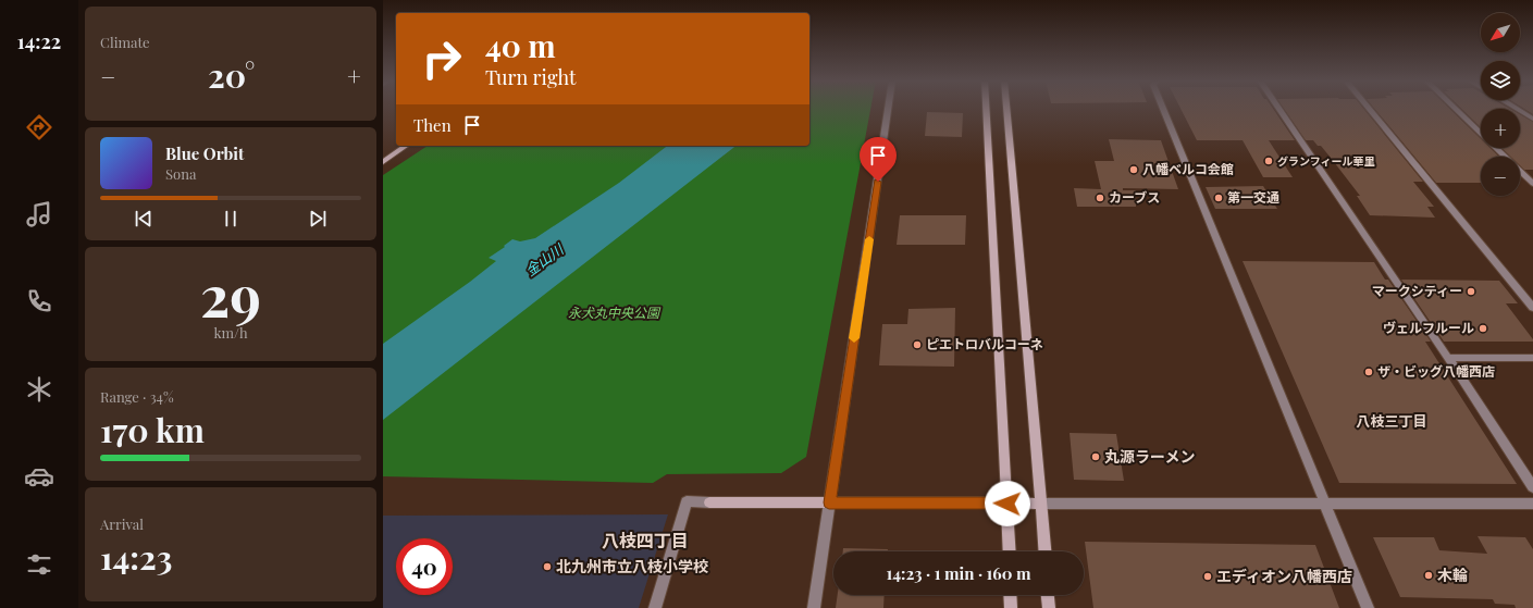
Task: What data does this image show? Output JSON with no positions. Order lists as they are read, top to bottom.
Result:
{
  "districts": ["八枝三丁目", "八枝四丁目"],
  "water": ["金山川"],
  "parks": ["永犬丸中央公園"],
  "places": [
    "グランフィール華里",
    "八幡ベルコ会館",
    "カーブス",
    "第一交通",
    "マークシティー",
    "ヴェルフルール",
    "ピエトロバルコーネ",
    "ザ・ビッグ八幡西店",
    "丸源ラーメン",
    "北九州市立八枝小学校",
    "木輪",
    "エディオン八幡西店"
  ],
  "north": "bottom left",
  "page": {
    "tabs": "14:22",
    "tile": [
      "Climate",
      ["29", "km/h"],
      ["Range · 34%", "170 km"],
      ["Arrival", "14:23"]
    ],
    "map_buttons": ["+", "−"],
    "turn": ["40 m", "Turn right"],
    "heat": ["−", "20°", "+"],
    "then": "Then",
    "song": ["Blue Orbit", "Sona"],
    "limit": "40",
    "trip": "14:23 · 1 min · 160 m"
  }
}
